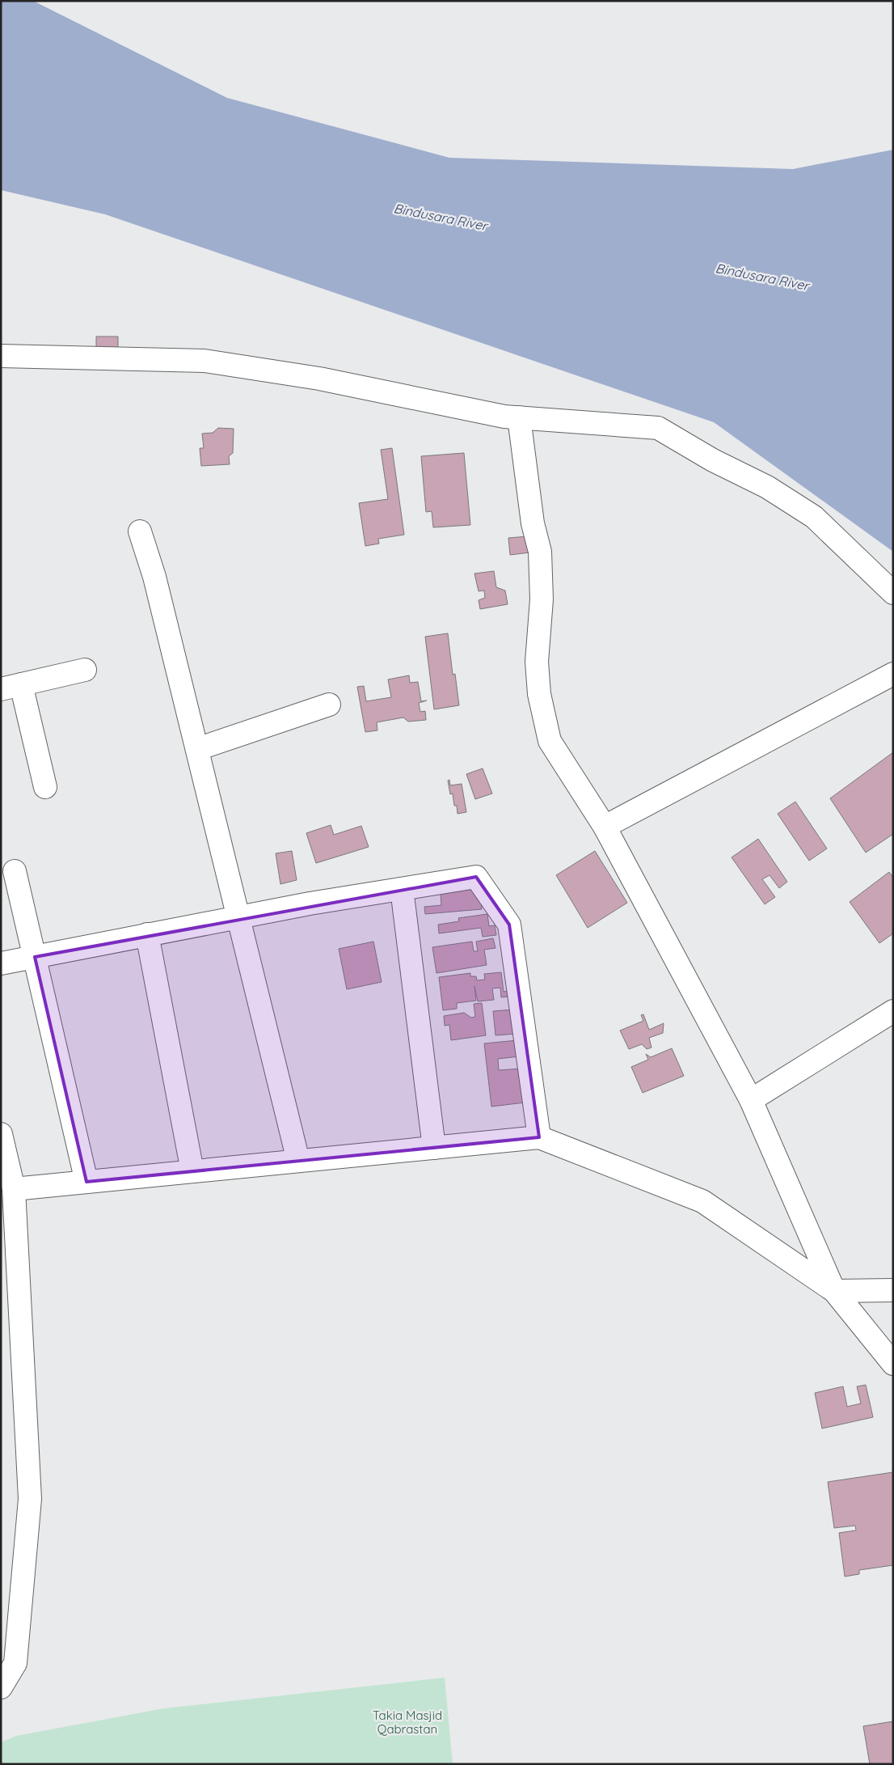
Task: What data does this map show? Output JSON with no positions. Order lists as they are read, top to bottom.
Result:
{
  "water": ["Bindusara River"],
  "parks": ["Takia Masjid Qabrastan"]
}
